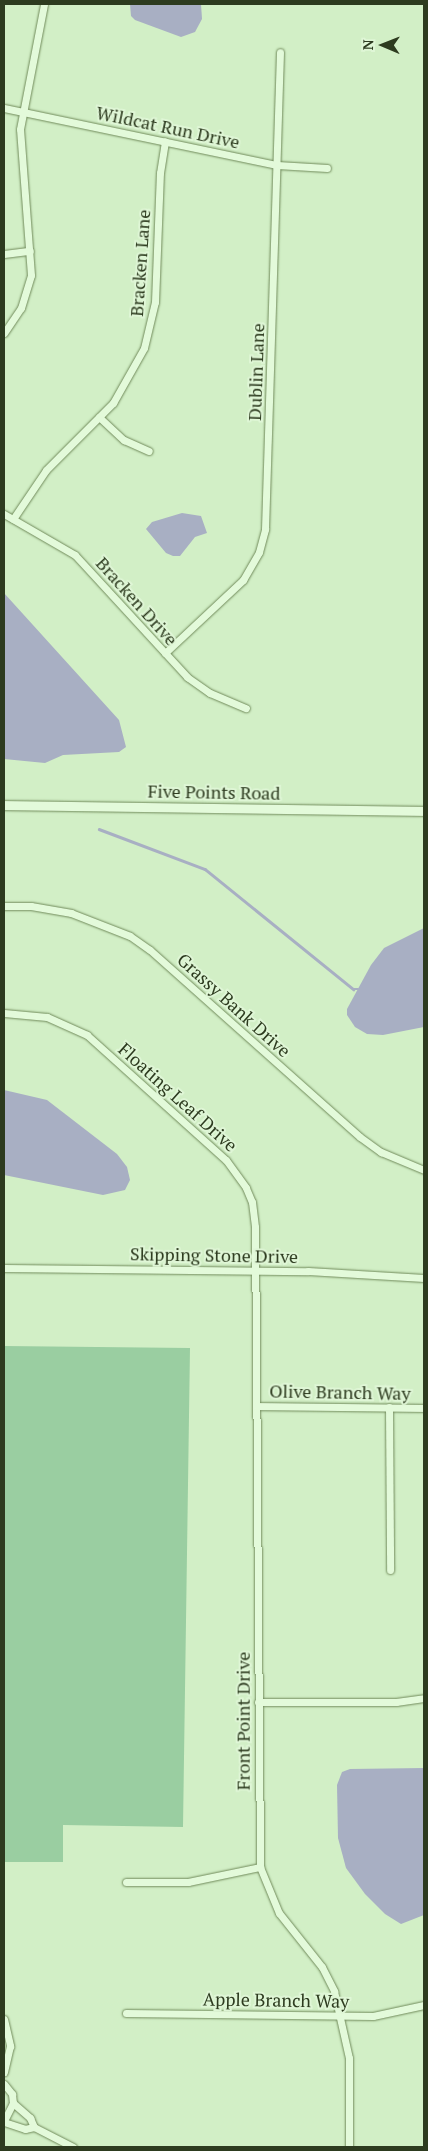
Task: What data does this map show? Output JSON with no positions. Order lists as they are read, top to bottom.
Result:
{
  "streets": {
    "street": [
      "Wildcat Run Drive",
      "Bracken Lane",
      "Dublin Lane",
      "Bracken Drive",
      "Five Points Road",
      "Grassy Bank Drive",
      "Floating Leaf Drive",
      "Skipping Stone Drive",
      "Olive Branch Way",
      "Front Point Drive",
      "Apple Branch Way"
    ]
  },
  "crossings": [
    ["Wildcat Run Drive", "Bracken Lane"],
    ["Wildcat Run Drive", "Dublin Lane"],
    ["Bracken Lane", "Bracken Drive"],
    ["Dublin Lane", "Bracken Drive"],
    ["Floating Leaf Drive", "Skipping Stone Drive"],
    ["Floating Leaf Drive", "Front Point Drive"],
    ["Skipping Stone Drive", "Front Point Drive"],
    ["Olive Branch Way", "Front Point Drive"],
    ["Front Point Drive", "Apple Branch Way"]
  ],
  "north": "left"
}
